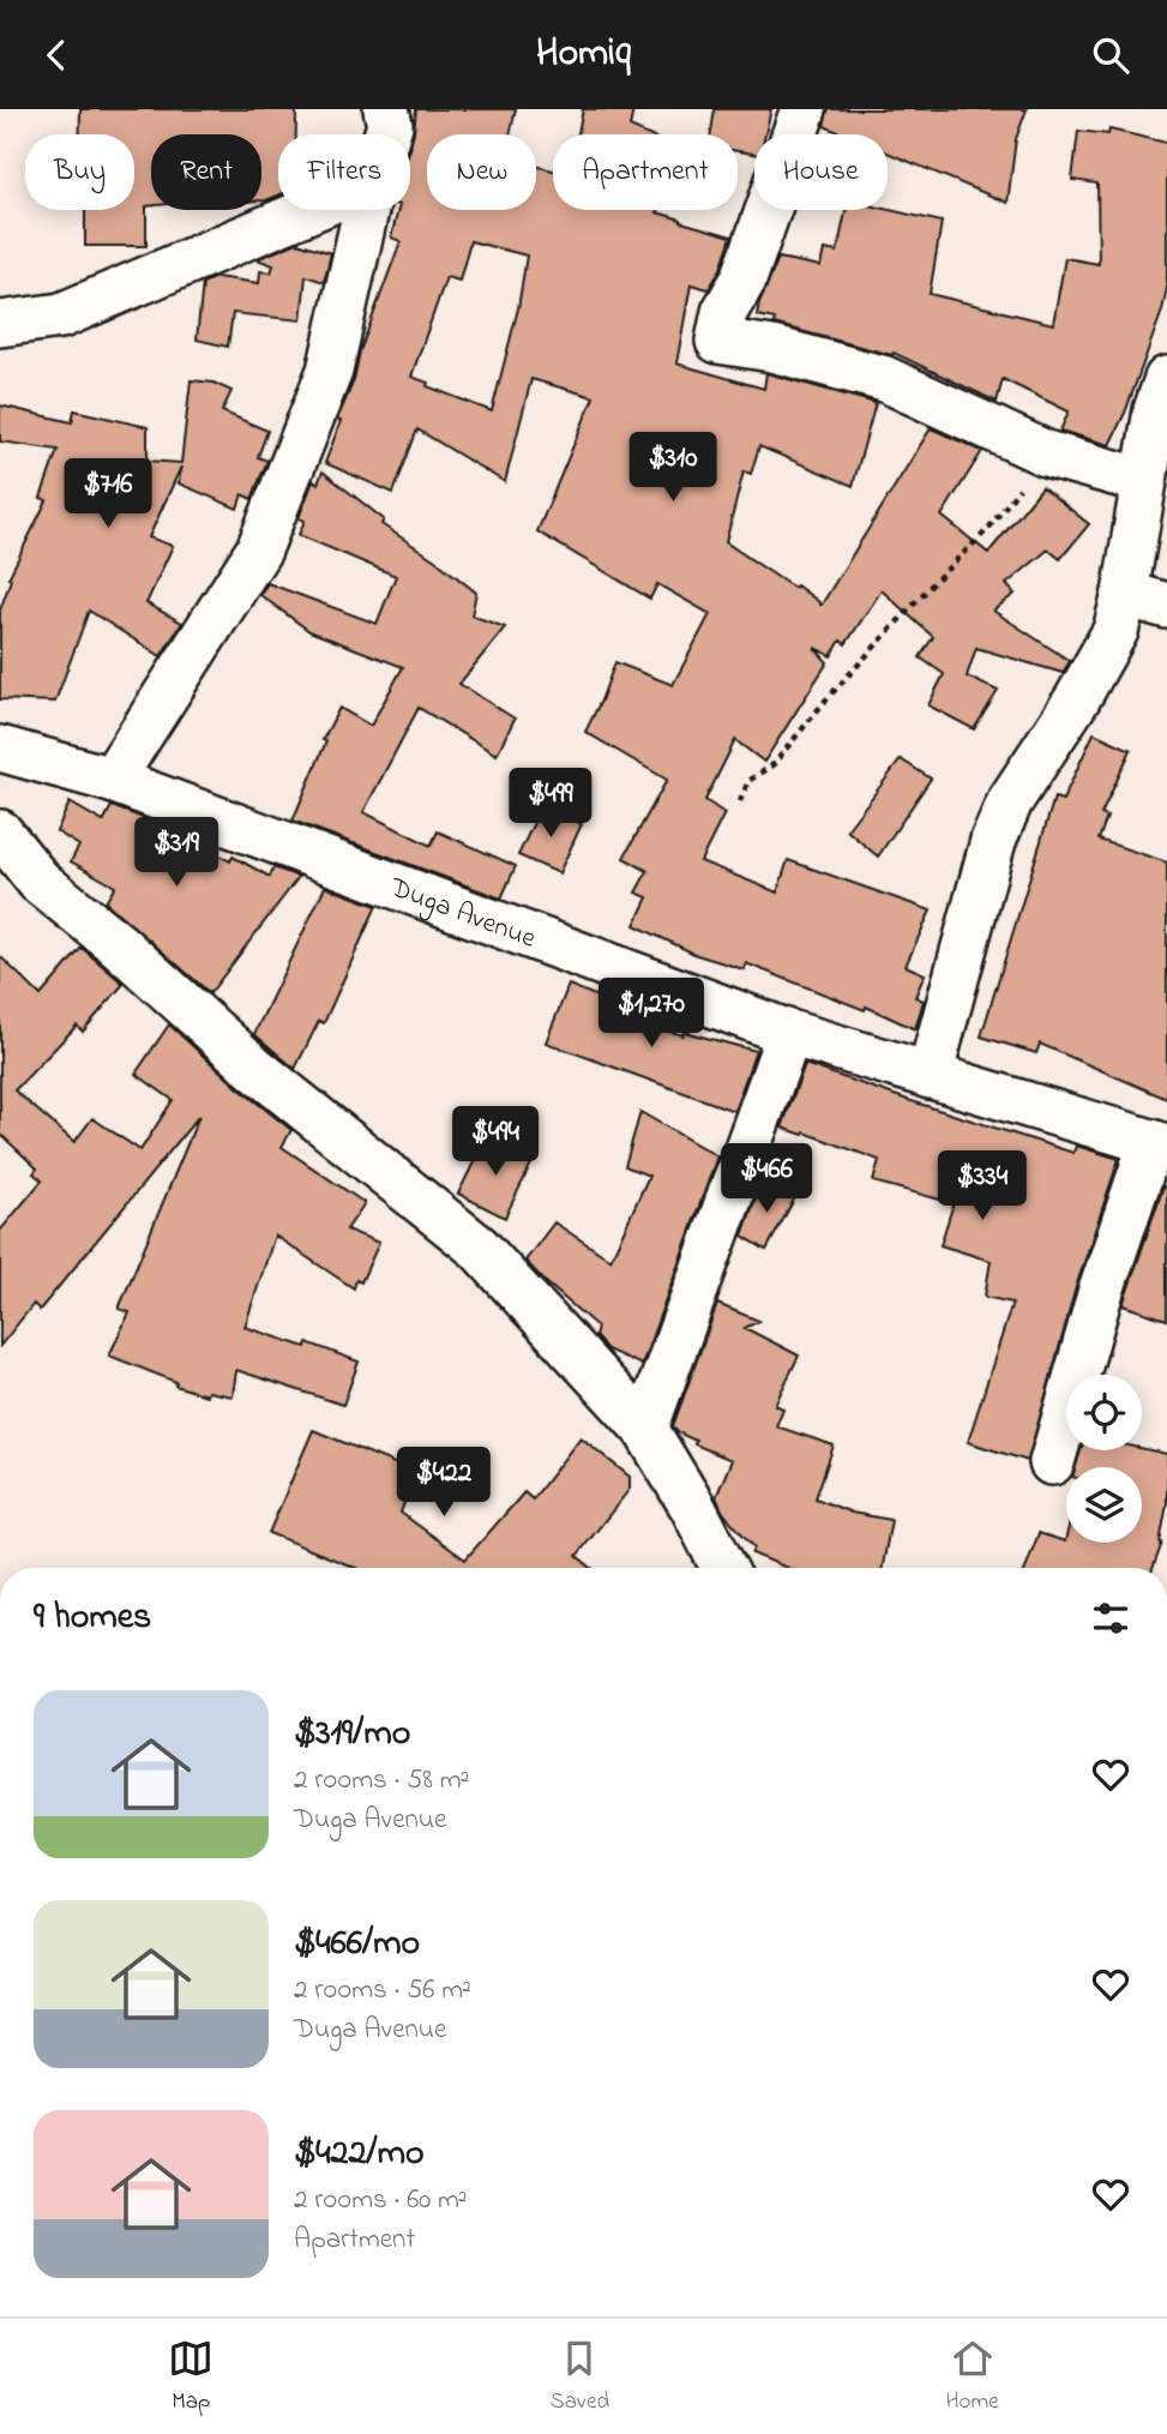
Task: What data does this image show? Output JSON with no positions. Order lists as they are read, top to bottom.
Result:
{
  "streets": {
    "street": ["Duga Avenue"]
  },
  "page": {
    "header": "Homiq",
    "chip": [
      "Buy",
      "Rent",
      "Filters",
      "New",
      "Apartment",
      "House"
    ],
    "price": [
      "$310",
      "$716",
      "$499",
      "$319",
      "$1,270",
      "$494",
      "$466",
      "$334",
      "$422"
    ],
    "heading": "9 homes",
    "list": [
      {
        "name": "$319/mo",
        "note": "2 rooms · 58 m² · Duga Avenue"
      },
      {
        "name": "$466/mo",
        "note": "2 rooms · 56 m² · Duga Avenue"
      },
      {
        "name": "$422/mo",
        "note": "2 rooms · 60 m² · Apartment"
      }
    ],
    "tabs": ["Map", "Saved", "Home"]
  }
}
